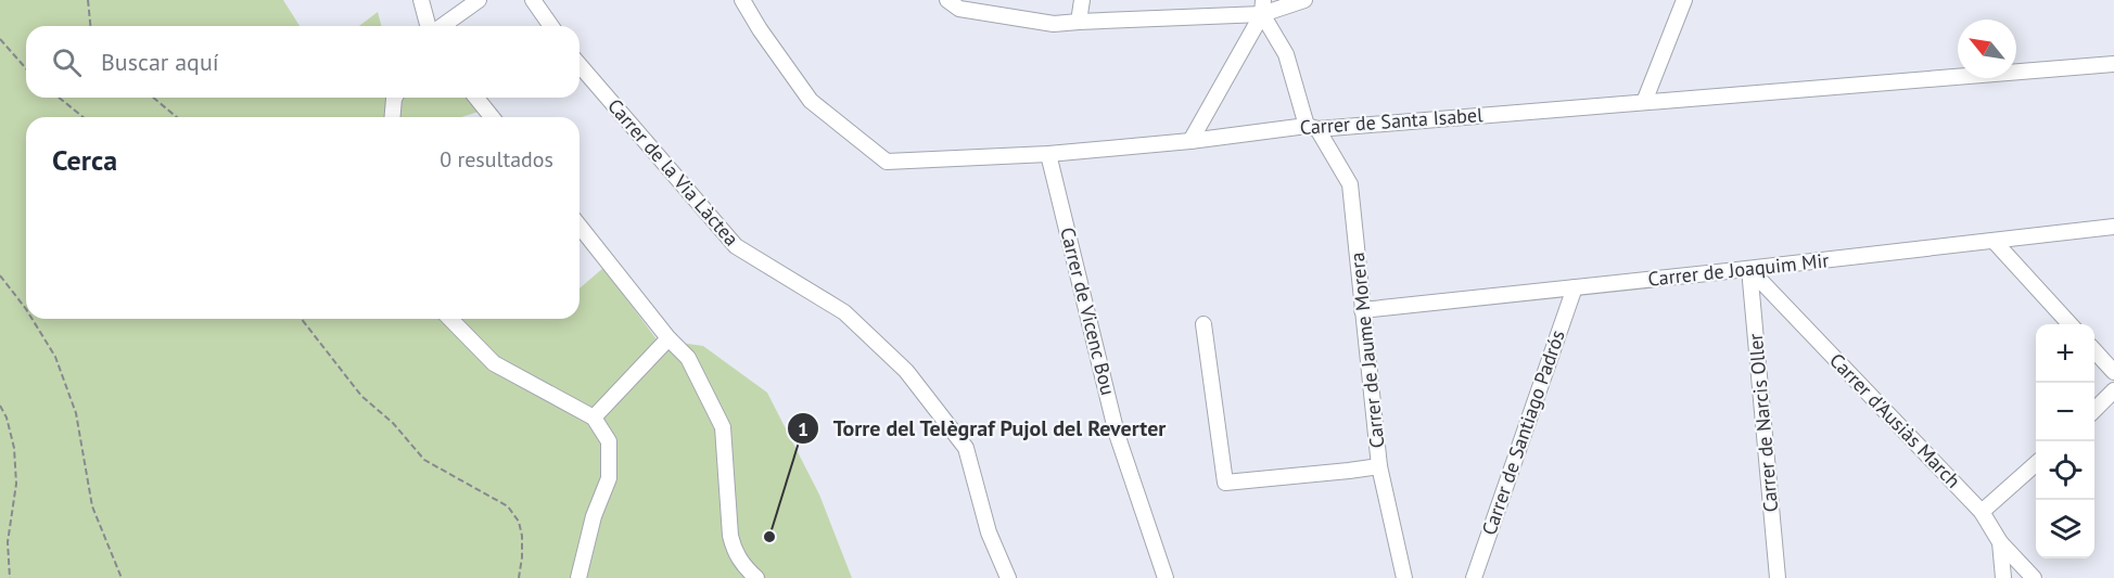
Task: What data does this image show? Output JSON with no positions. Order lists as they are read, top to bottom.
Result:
{
  "streets": {
    "street": [
      "Carrer de Santa Isabel",
      "Carrer de la Via Làctea",
      "Carrer de Joaquim Mir",
      "Carrer de Vicenc Bou",
      "Carrer de Jaume Morera",
      "Carrer d'Ausiàs March",
      "Carrer de Narcis Oller",
      "Carrer de Santiago Padrós"
    ]
  },
  "crossings": [
    ["Carrer de Santa Isabel", "Carrer de Vicenc Bou"],
    ["Carrer de Santa Isabel", "Carrer de Jaume Morera"],
    ["Carrer de Joaquim Mir", "Carrer de Jaume Morera"],
    ["Carrer de Joaquim Mir", "Carrer d'Ausiàs March"],
    ["Carrer de Joaquim Mir", "Carrer de Narcis Oller"],
    ["Carrer de Joaquim Mir", "Carrer de Santiago Padrós"],
    ["Carrer d'Ausiàs March", "Carrer de Narcis Oller"]
  ],
  "places": ["Torre del Telègraf Pujol del Reverter"],
  "north": "top left",
  "page": {
    "search": "Buscar aquí",
    "heading": ["Cerca", "0 resultados"],
    "map_buttons": ["+", "−"]
  }
}
